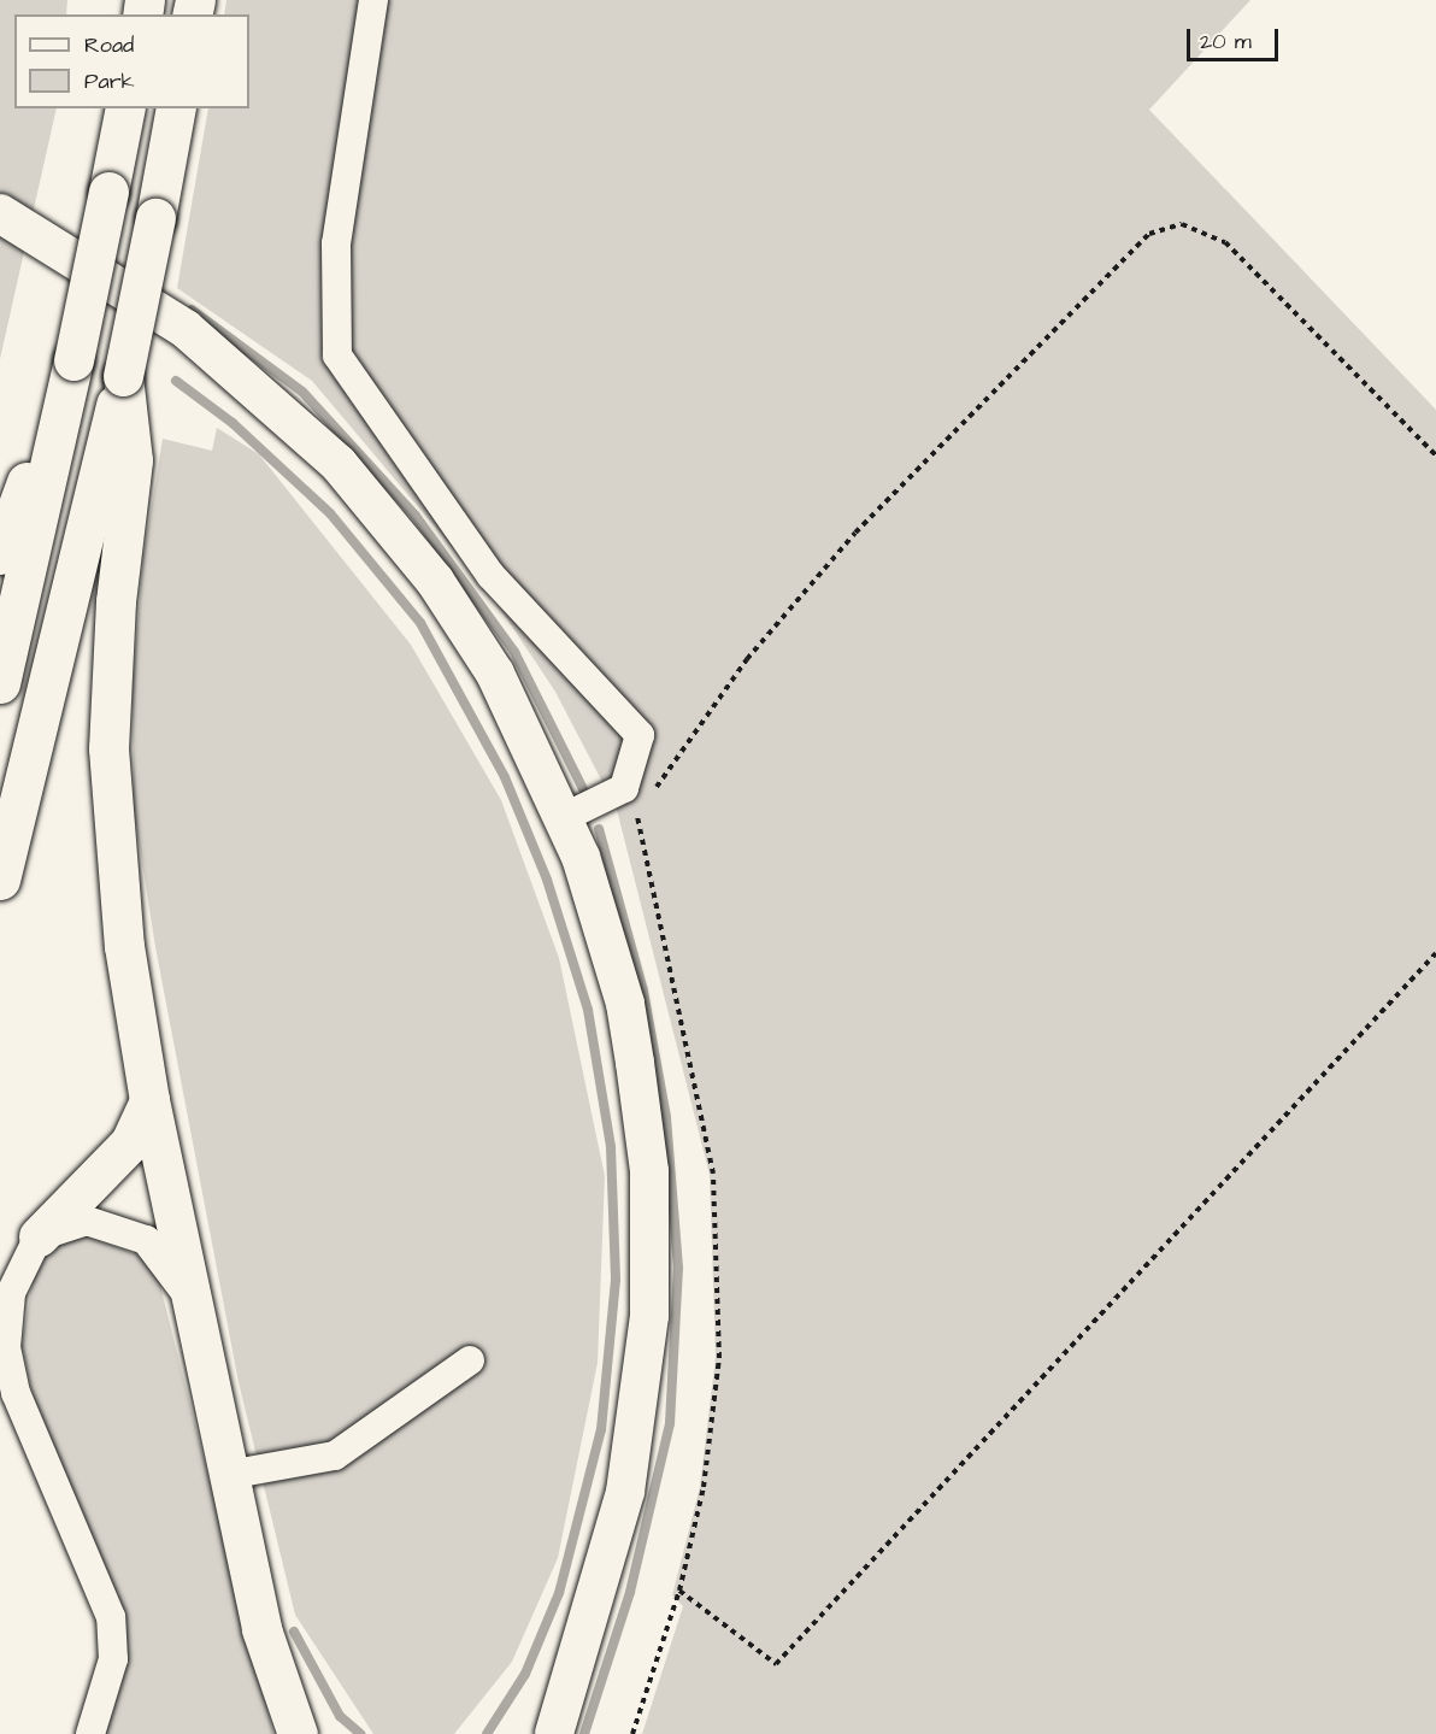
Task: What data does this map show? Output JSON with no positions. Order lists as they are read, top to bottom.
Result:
{
  "legend": ["Road", "Park"],
  "scale_bar": "20 m"
}
